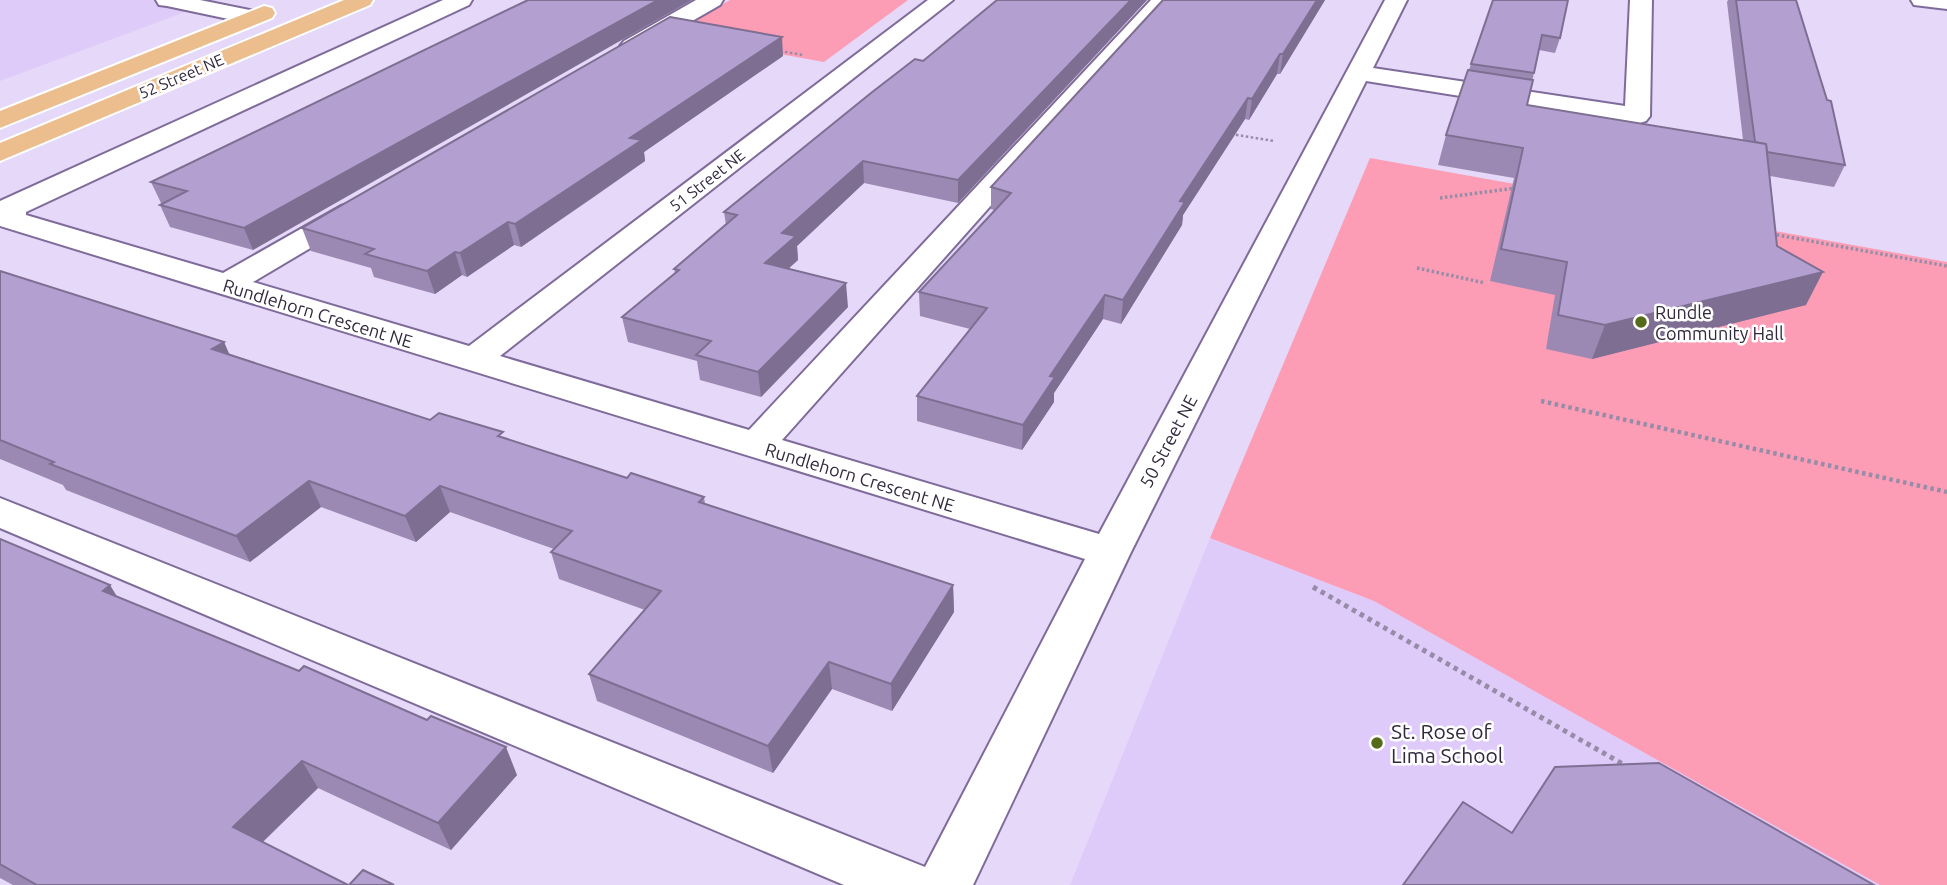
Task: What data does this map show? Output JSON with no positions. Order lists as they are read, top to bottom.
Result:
{
  "streets": {
    "main road": ["52 Street NE"],
    "street": ["51 Street NE", "Rundlehorn Crescent NE", "50 Street NE"]
  },
  "crossings": [
    ["51 Street NE", "Rundlehorn Crescent NE"],
    ["Rundlehorn Crescent NE", "50 Street NE"]
  ],
  "places": ["Rundle Community Hall", "St. Rose of Lima School"]
}
